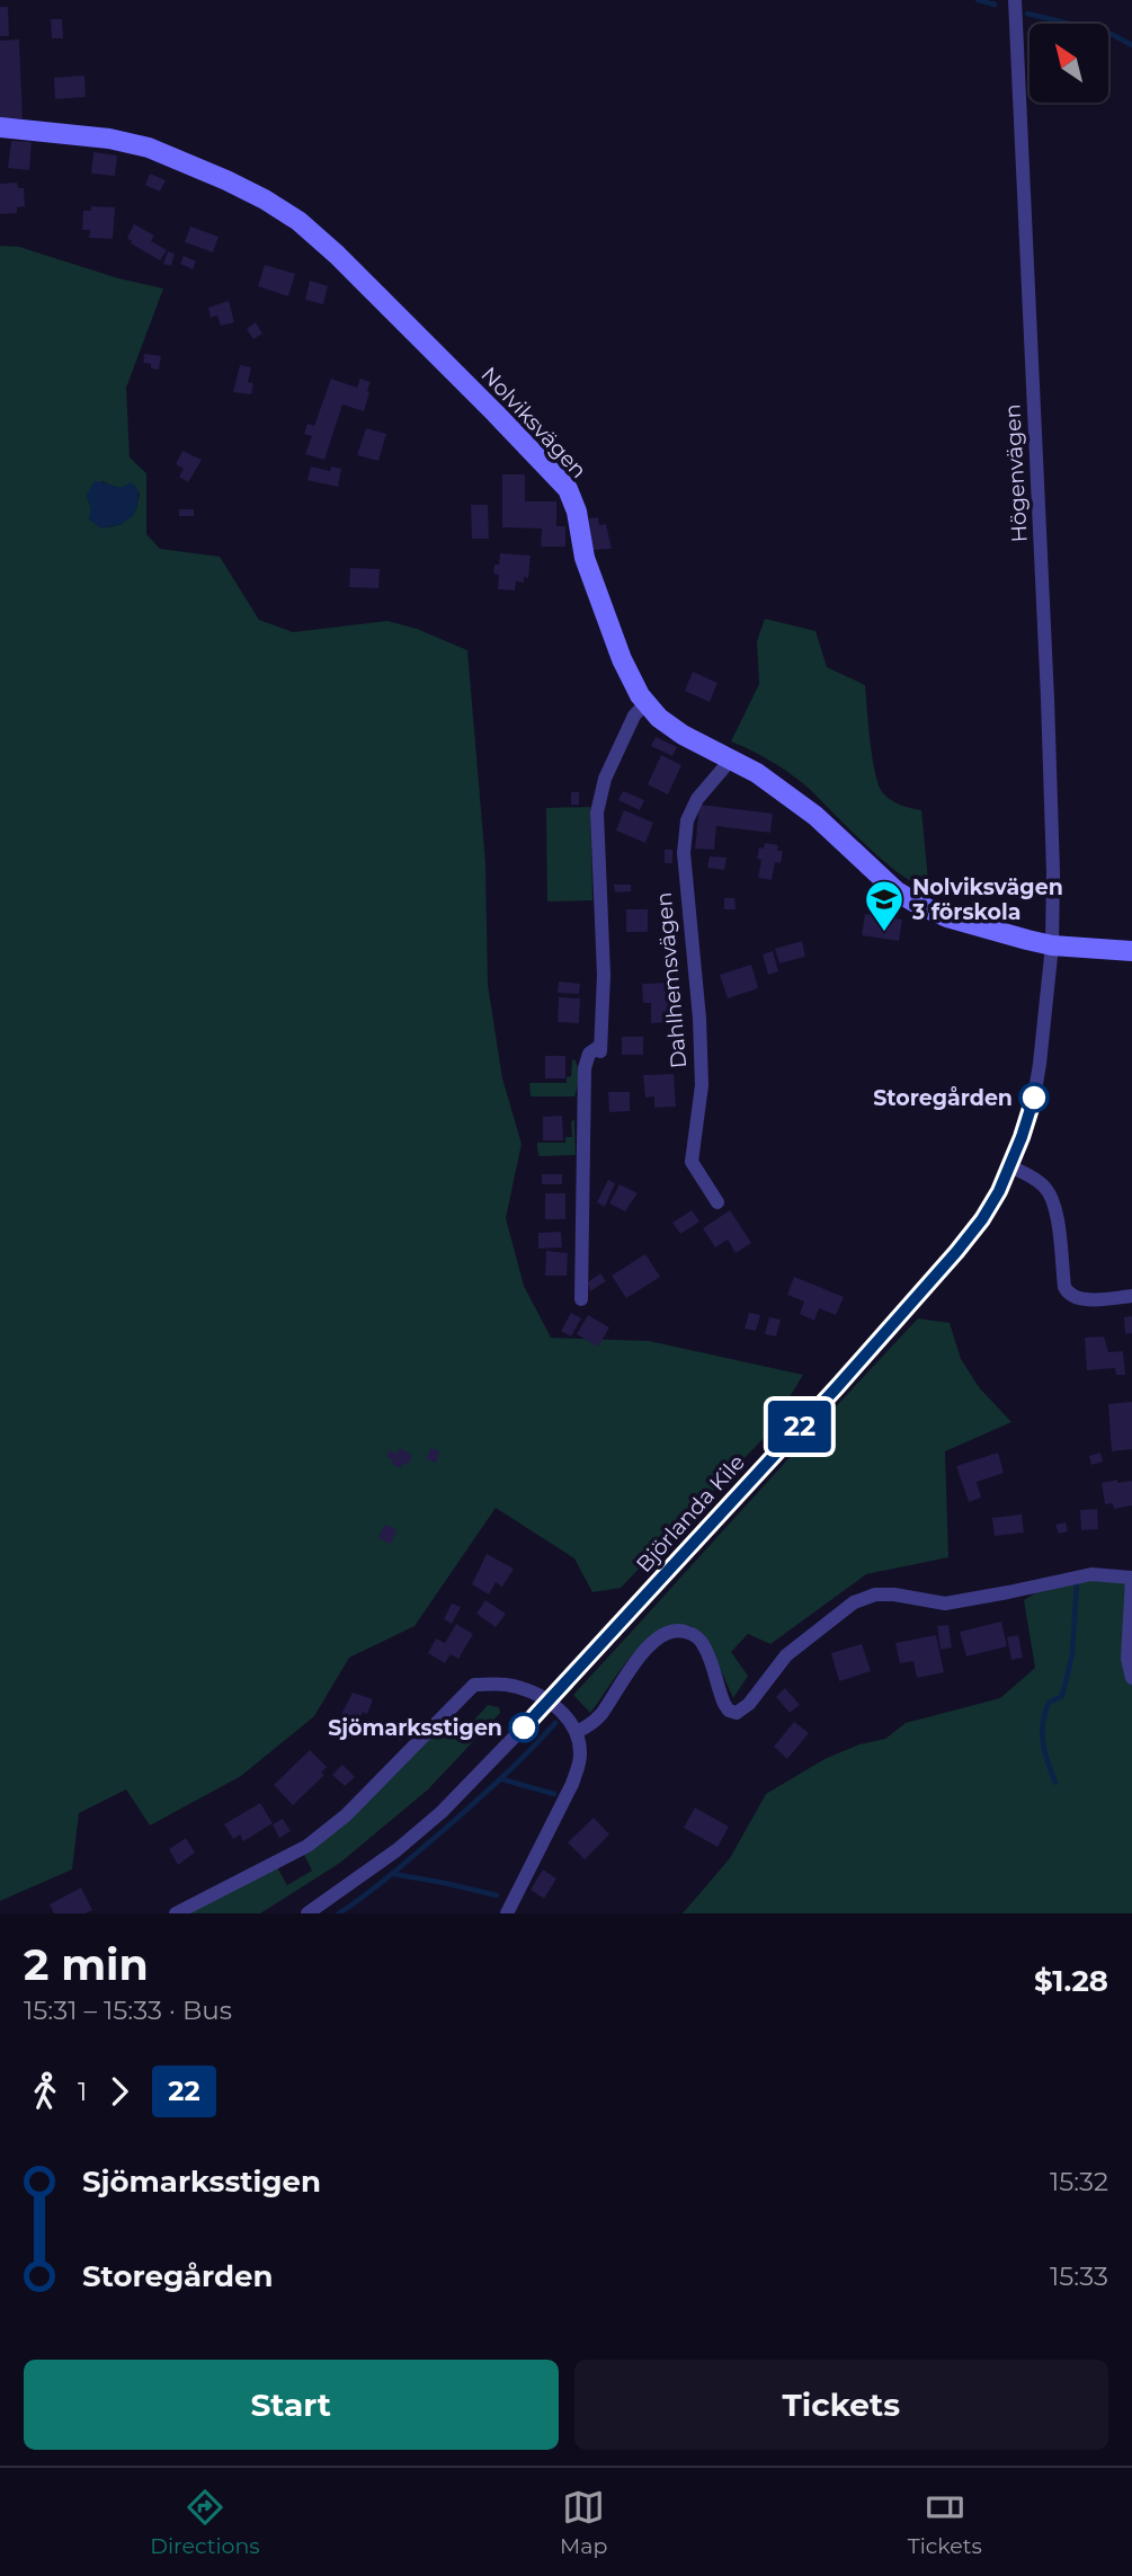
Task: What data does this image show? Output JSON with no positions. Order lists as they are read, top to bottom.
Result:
{
  "streets": {
    "street": [
      "Nolviksvägen",
      "Högenvägen",
      "Dahlhemsvägen",
      "Björlanda Kile"
    ]
  },
  "crossings": [
    ["Nolviksvägen", "Högenvägen"],
    ["Nolviksvägen", "Dahlhemsvägen"],
    ["Nolviksvägen", "Björlanda Kile"],
    ["Högenvägen", "Björlanda Kile"]
  ],
  "places": {
    "school or university": ["Nolviksvägen 3 förskola"],
    "other": ["Storegården", "Sjömarksstigen"]
  },
  "lines": ["bus line 22"],
  "north": "top left",
  "page": {
    "on_map": "22",
    "heading": ["2 min", "15:31 – 15:33 · Bus", "$1.28"],
    "legs": ["1", "22"],
    "list": [
      {
        "name": "Sjömarksstigen",
        "value": "15:32"
      },
      {
        "name": "Storegården",
        "value": "15:33"
      }
    ],
    "buttons": ["Start", "Tickets"],
    "tabs": ["Directions", "Map", "Tickets"]
  }
}
